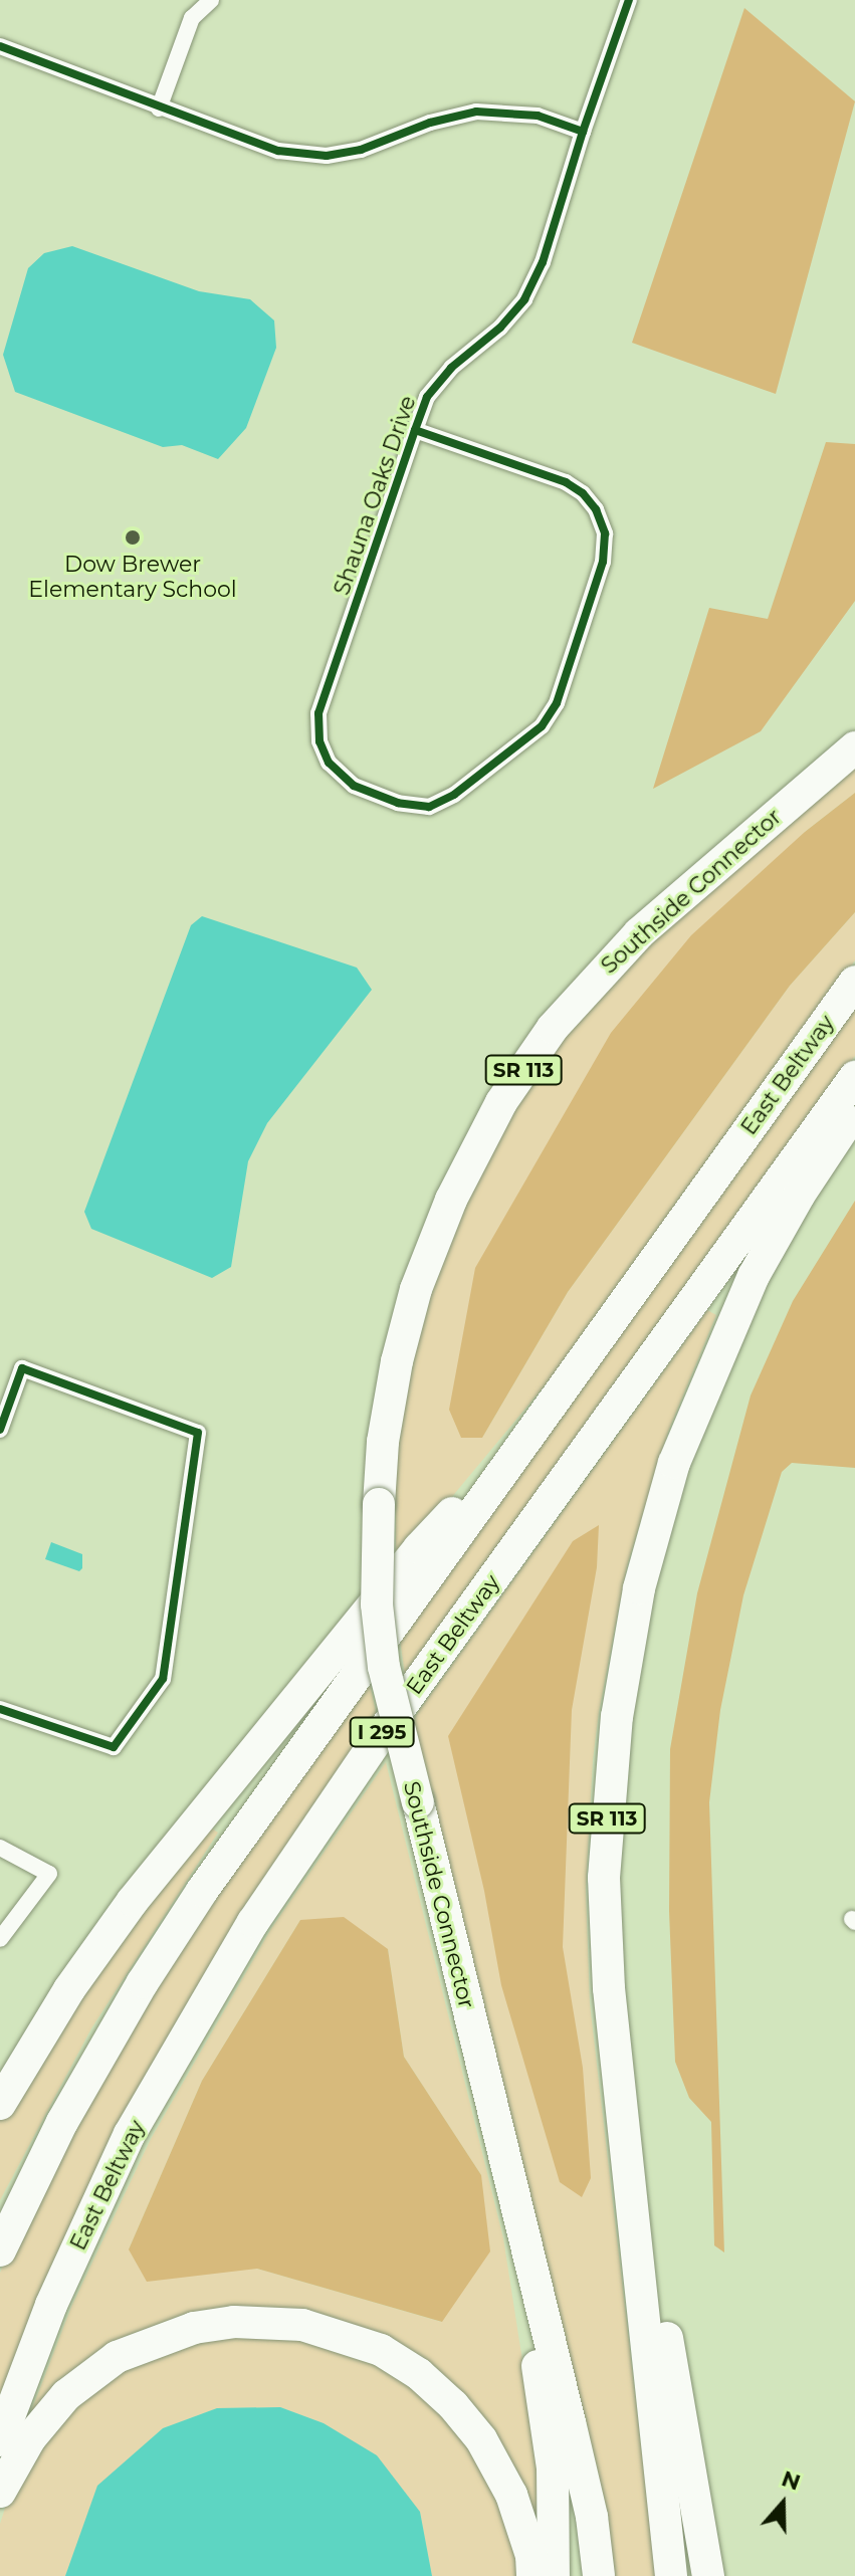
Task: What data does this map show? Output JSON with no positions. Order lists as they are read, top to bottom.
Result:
{
  "streets": {
    "highway": [
      "Southside Connector",
      "SR 113",
      "East Beltway",
      "I 295"
    ],
    "street": ["Shauna Oaks Drive"]
  },
  "places": ["Dow Brewer Elementary School"],
  "north": "top"
}
